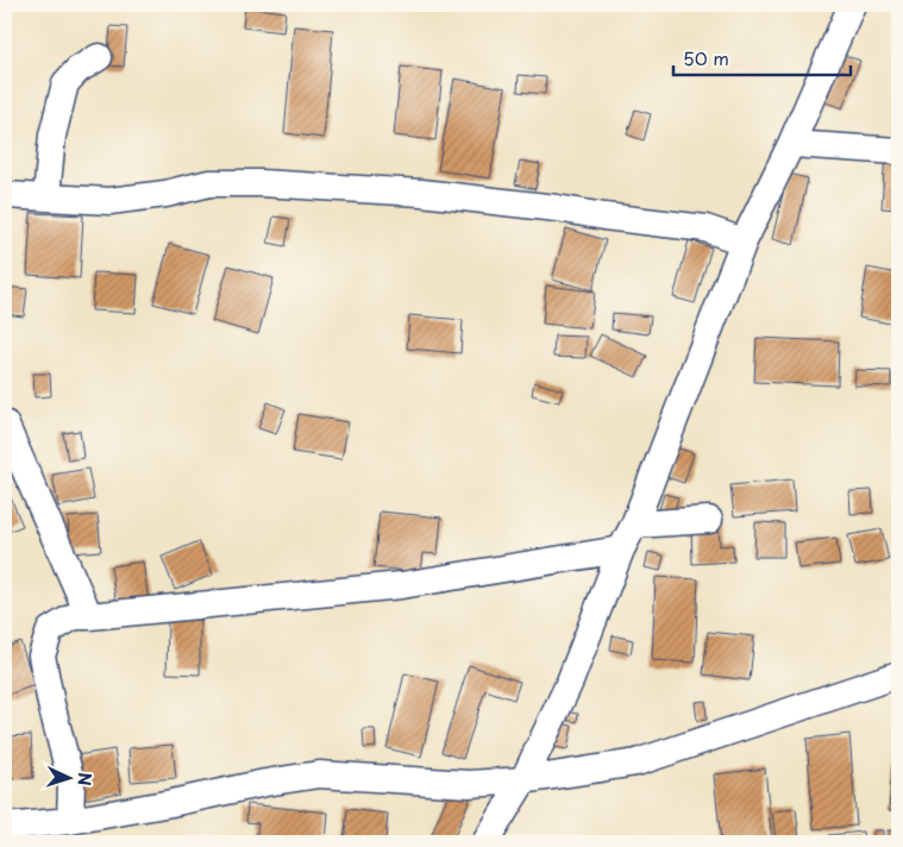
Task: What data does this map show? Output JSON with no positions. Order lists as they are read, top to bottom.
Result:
{
  "scale_bar": "50 m",
  "north": "right"
}
